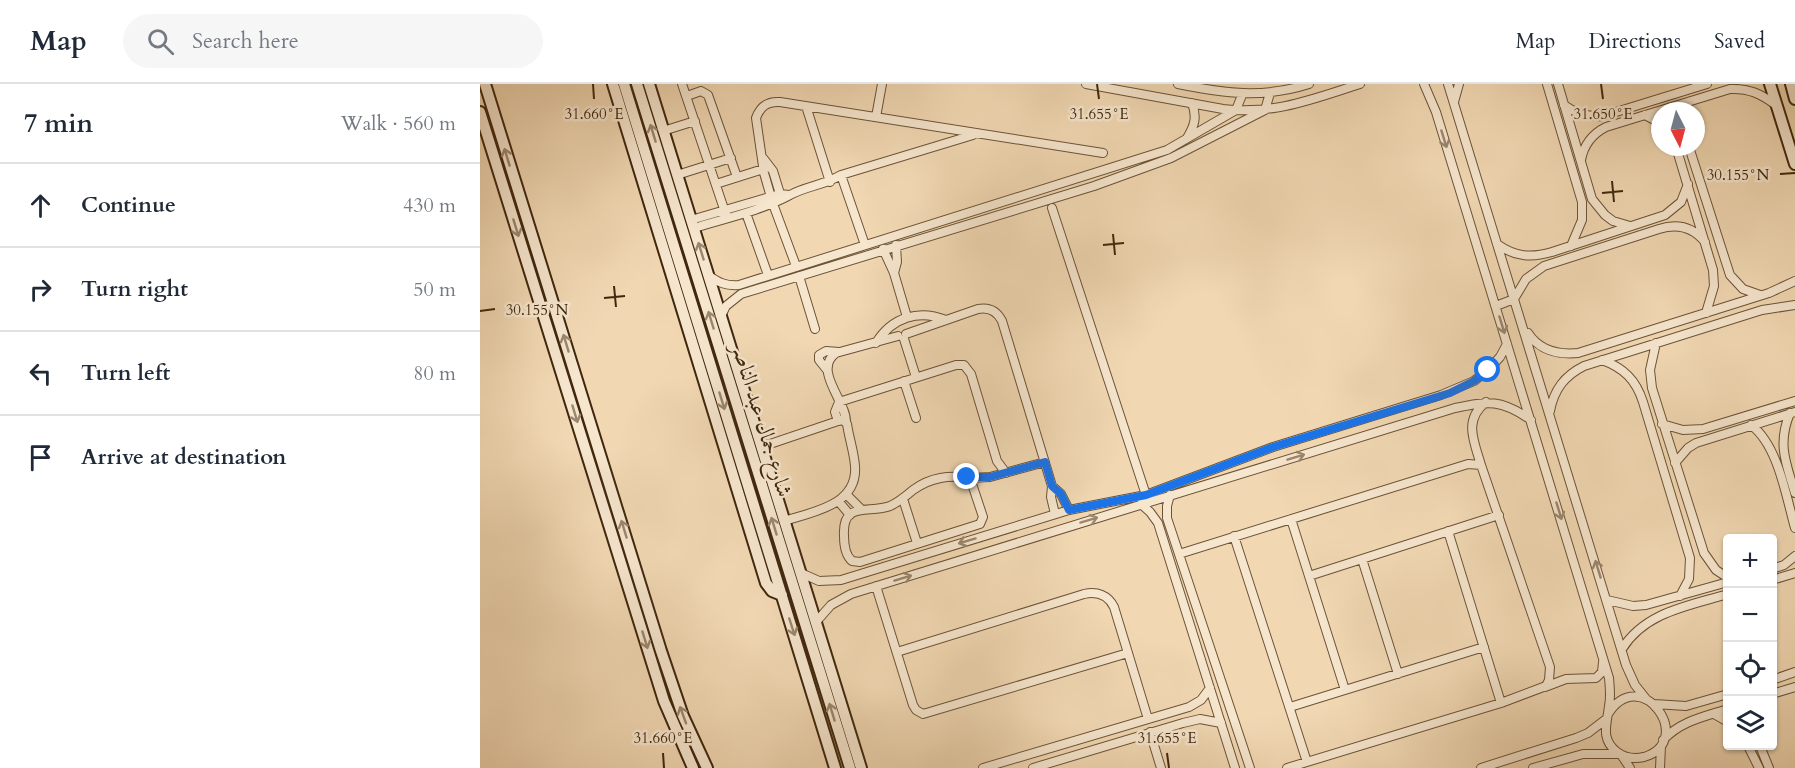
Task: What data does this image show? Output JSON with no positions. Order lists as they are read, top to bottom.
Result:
{
  "streets": {
    "main road": ["شارع جمال عبد الناصر"]
  },
  "north": "bottom",
  "page": {
    "header": "Map",
    "search": "Search here",
    "nav": ["Map", "Directions", "Saved"],
    "heading": ["7 min", "Walk · 560 m"],
    "list": [
      ["Continue", "430 m"],
      ["Turn right", "50 m"],
      ["Turn left", "80 m"],
      "Arrive at destination"
    ],
    "map_buttons": ["+", "−"]
  },
  "coordinates": [
    "31.660°E",
    "31.655°E",
    "31.650°E",
    "30.155°N"
  ]
}
